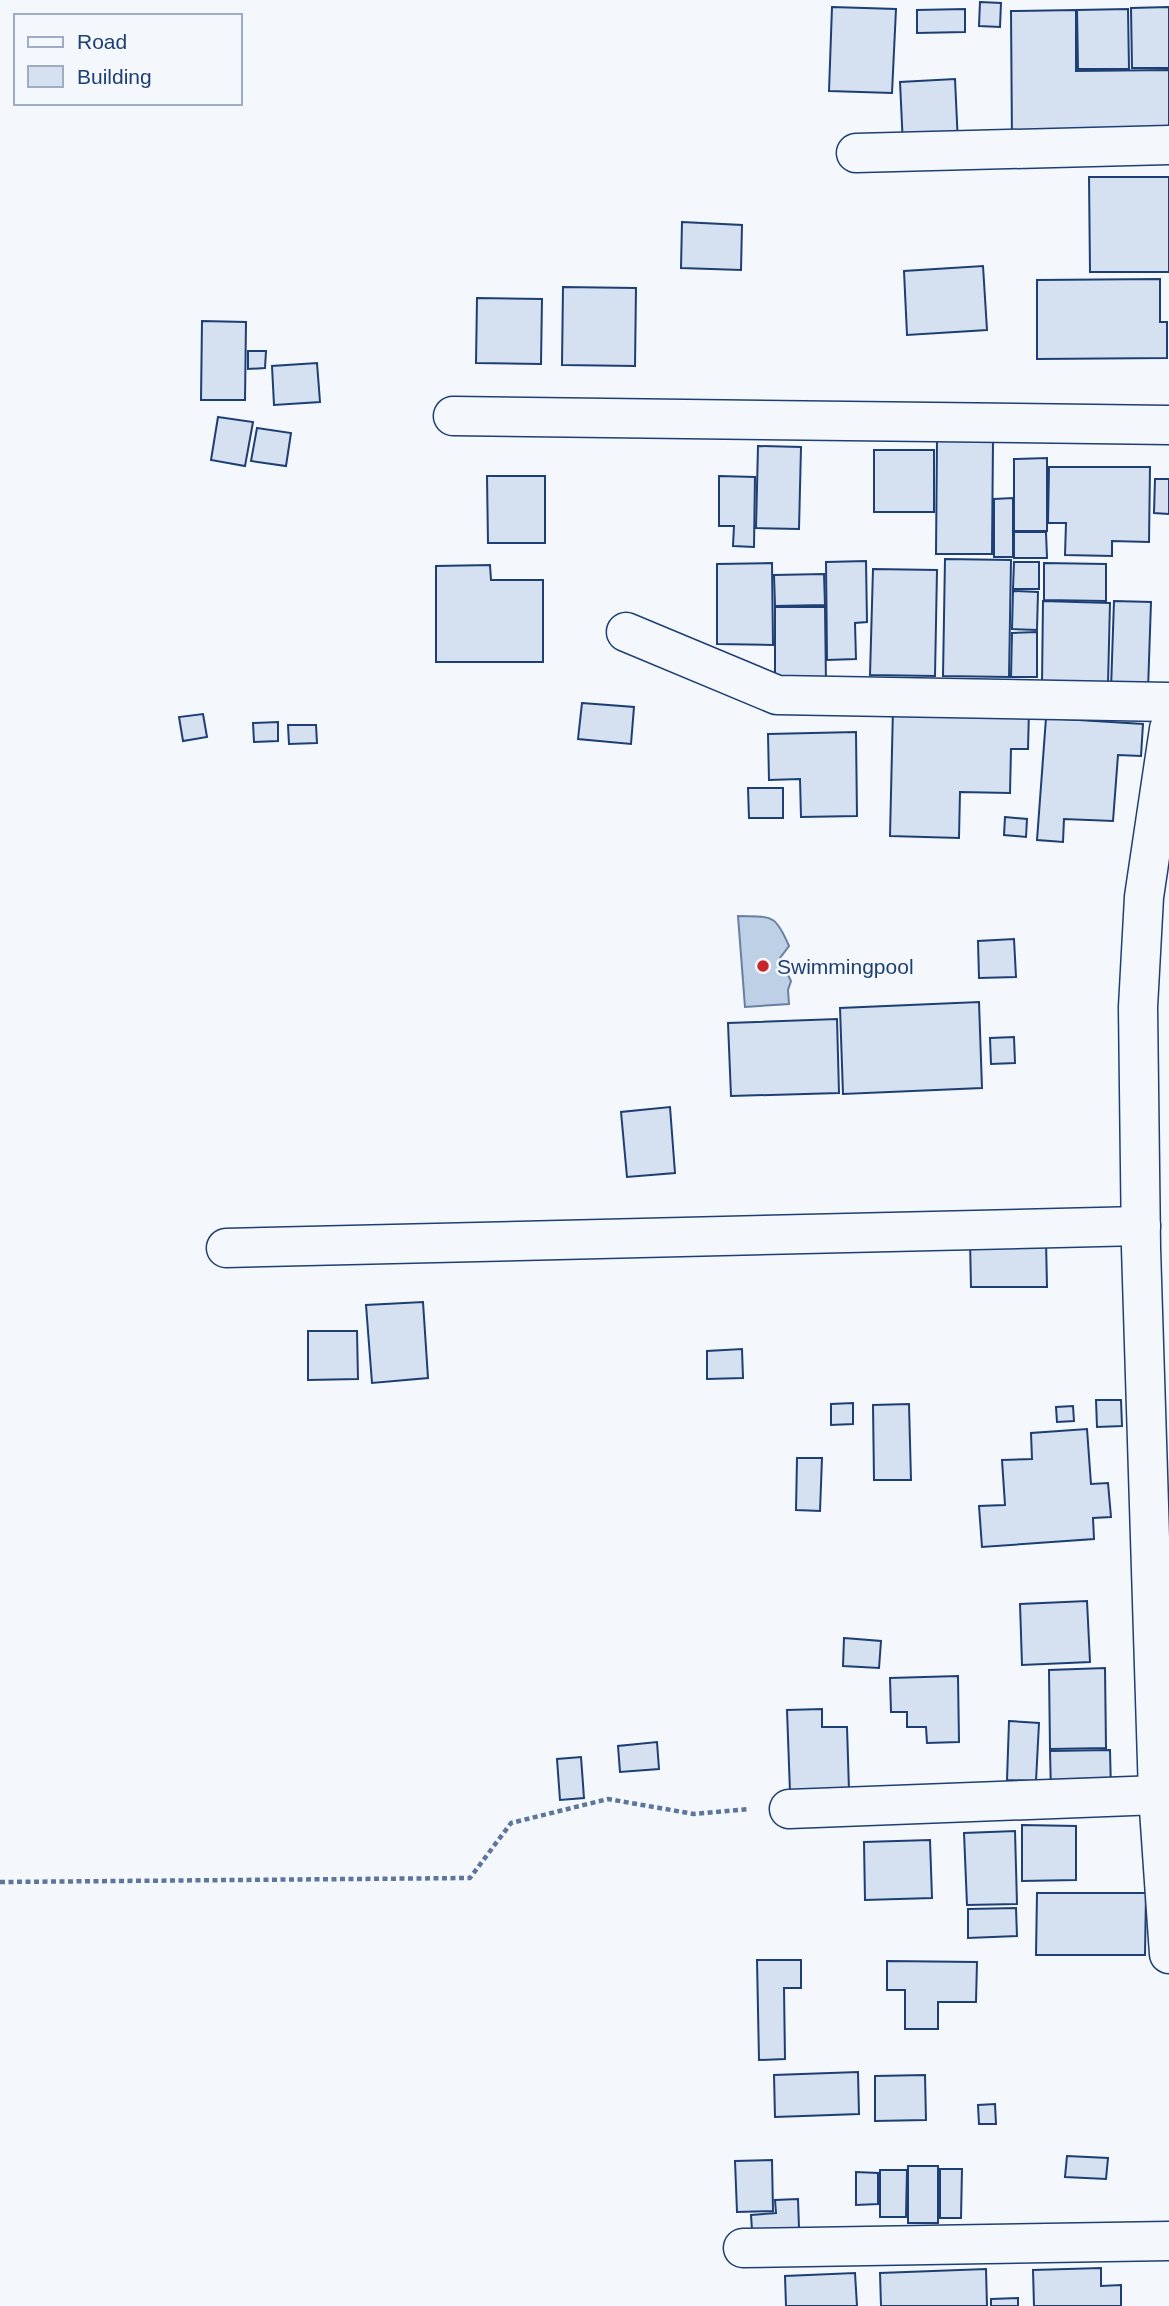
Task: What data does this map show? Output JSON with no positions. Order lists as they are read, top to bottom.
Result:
{
  "places": ["Swimmingpool"],
  "legend": ["Road", "Building"]
}
